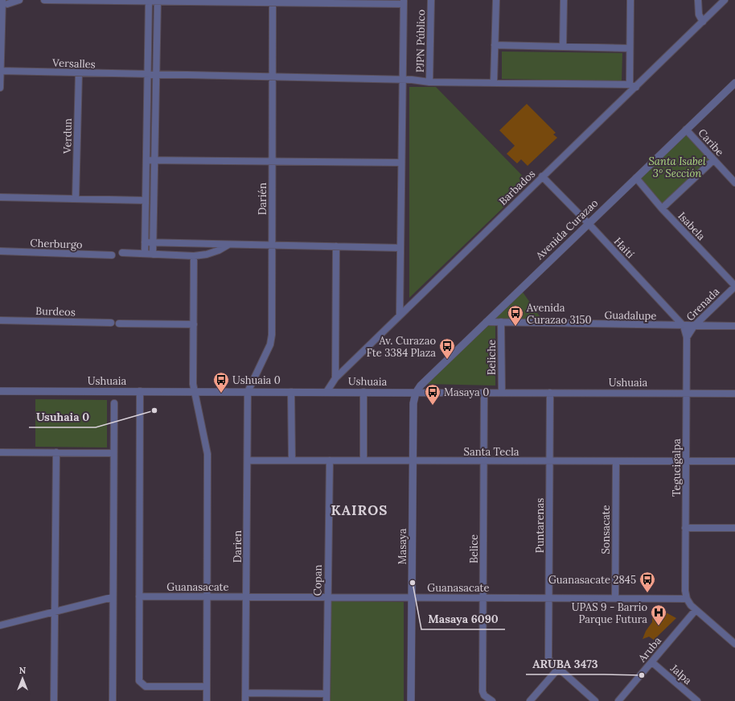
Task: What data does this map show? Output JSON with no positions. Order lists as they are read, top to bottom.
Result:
{
  "streets": {
    "street": [
      "PJPN Público",
      "Versalles",
      "Verdun",
      "Caribe",
      "Barbados",
      "Darién",
      "Isabela",
      "Avenida Curazao",
      "Cherburgo",
      "Haití",
      "Grenada",
      "Burdeos",
      "Guadalupe",
      "Beliche",
      "Ushuaia",
      "Santa Tecla",
      "Tegucigalpa",
      "Puntarenas",
      "Sonsacate",
      "Darien",
      "Masaya",
      "Belice",
      "Copan",
      "Guanasacate",
      "Aruba",
      "Jalpa"
    ]
  },
  "crossings": [
    ["PJPN Público", "Versalles"],
    ["Versalles", "Verdun"],
    ["Versalles", "Barbados"],
    ["Versalles", "Darién"],
    ["Caribe", "Avenida Curazao"],
    ["Barbados", "Haití"],
    ["Barbados", "Ushuaia"],
    ["Darién", "Ushuaia"],
    ["Darién", "Darien"],
    ["Isabela", "Avenida Curazao"],
    ["Isabela", "Grenada"],
    ["Avenida Curazao", "Haití"],
    ["Avenida Curazao", "Guadalupe"],
    ["Avenida Curazao", "Ushuaia"],
    ["Avenida Curazao", "Masaya"],
    ["Haití", "Grenada"],
    ["Haití", "Guadalupe"],
    ["Haití", "Tegucigalpa"],
    ["Grenada", "Guadalupe"],
    ["Grenada", "Tegucigalpa"],
    ["Guadalupe", "Beliche"],
    ["Beliche", "Ushuaia"],
    ["Ushuaia", "Tegucigalpa"],
    ["Ushuaia", "Puntarenas"],
    ["Ushuaia", "Darien"],
    ["Ushuaia", "Masaya"],
    ["Ushuaia", "Belice"],
    ["Santa Tecla", "Tegucigalpa"],
    ["Santa Tecla", "Puntarenas"],
    ["Santa Tecla", "Sonsacate"],
    ["Santa Tecla", "Darien"],
    ["Santa Tecla", "Masaya"],
    ["Santa Tecla", "Belice"],
    ["Santa Tecla", "Copan"],
    ["Tegucigalpa", "Guanasacate"],
    ["Puntarenas", "Guanasacate"],
    ["Sonsacate", "Guanasacate"],
    ["Darien", "Guanasacate"],
    ["Masaya", "Guanasacate"],
    ["Belice", "Guanasacate"],
    ["Copan", "Guanasacate"],
    ["Aruba", "Jalpa"]
  ],
  "districts": ["KAIROS"],
  "parks": ["Santa Isabel 3° Sección"],
  "places": {
    "bus stop": [
      "Avenida Curazao 3150",
      "Av. Curazao Fte 3384 Plaza",
      "Ushuaia 0",
      "Masaya 0",
      "Guanasacate 2845"
    ],
    "other": ["Usuhaia 0", "Masaya 6090", "ARUBA 3473"],
    "hospital": ["UPAS 9 - Barrio Parque Futura"]
  },
  "north": "top"
}
